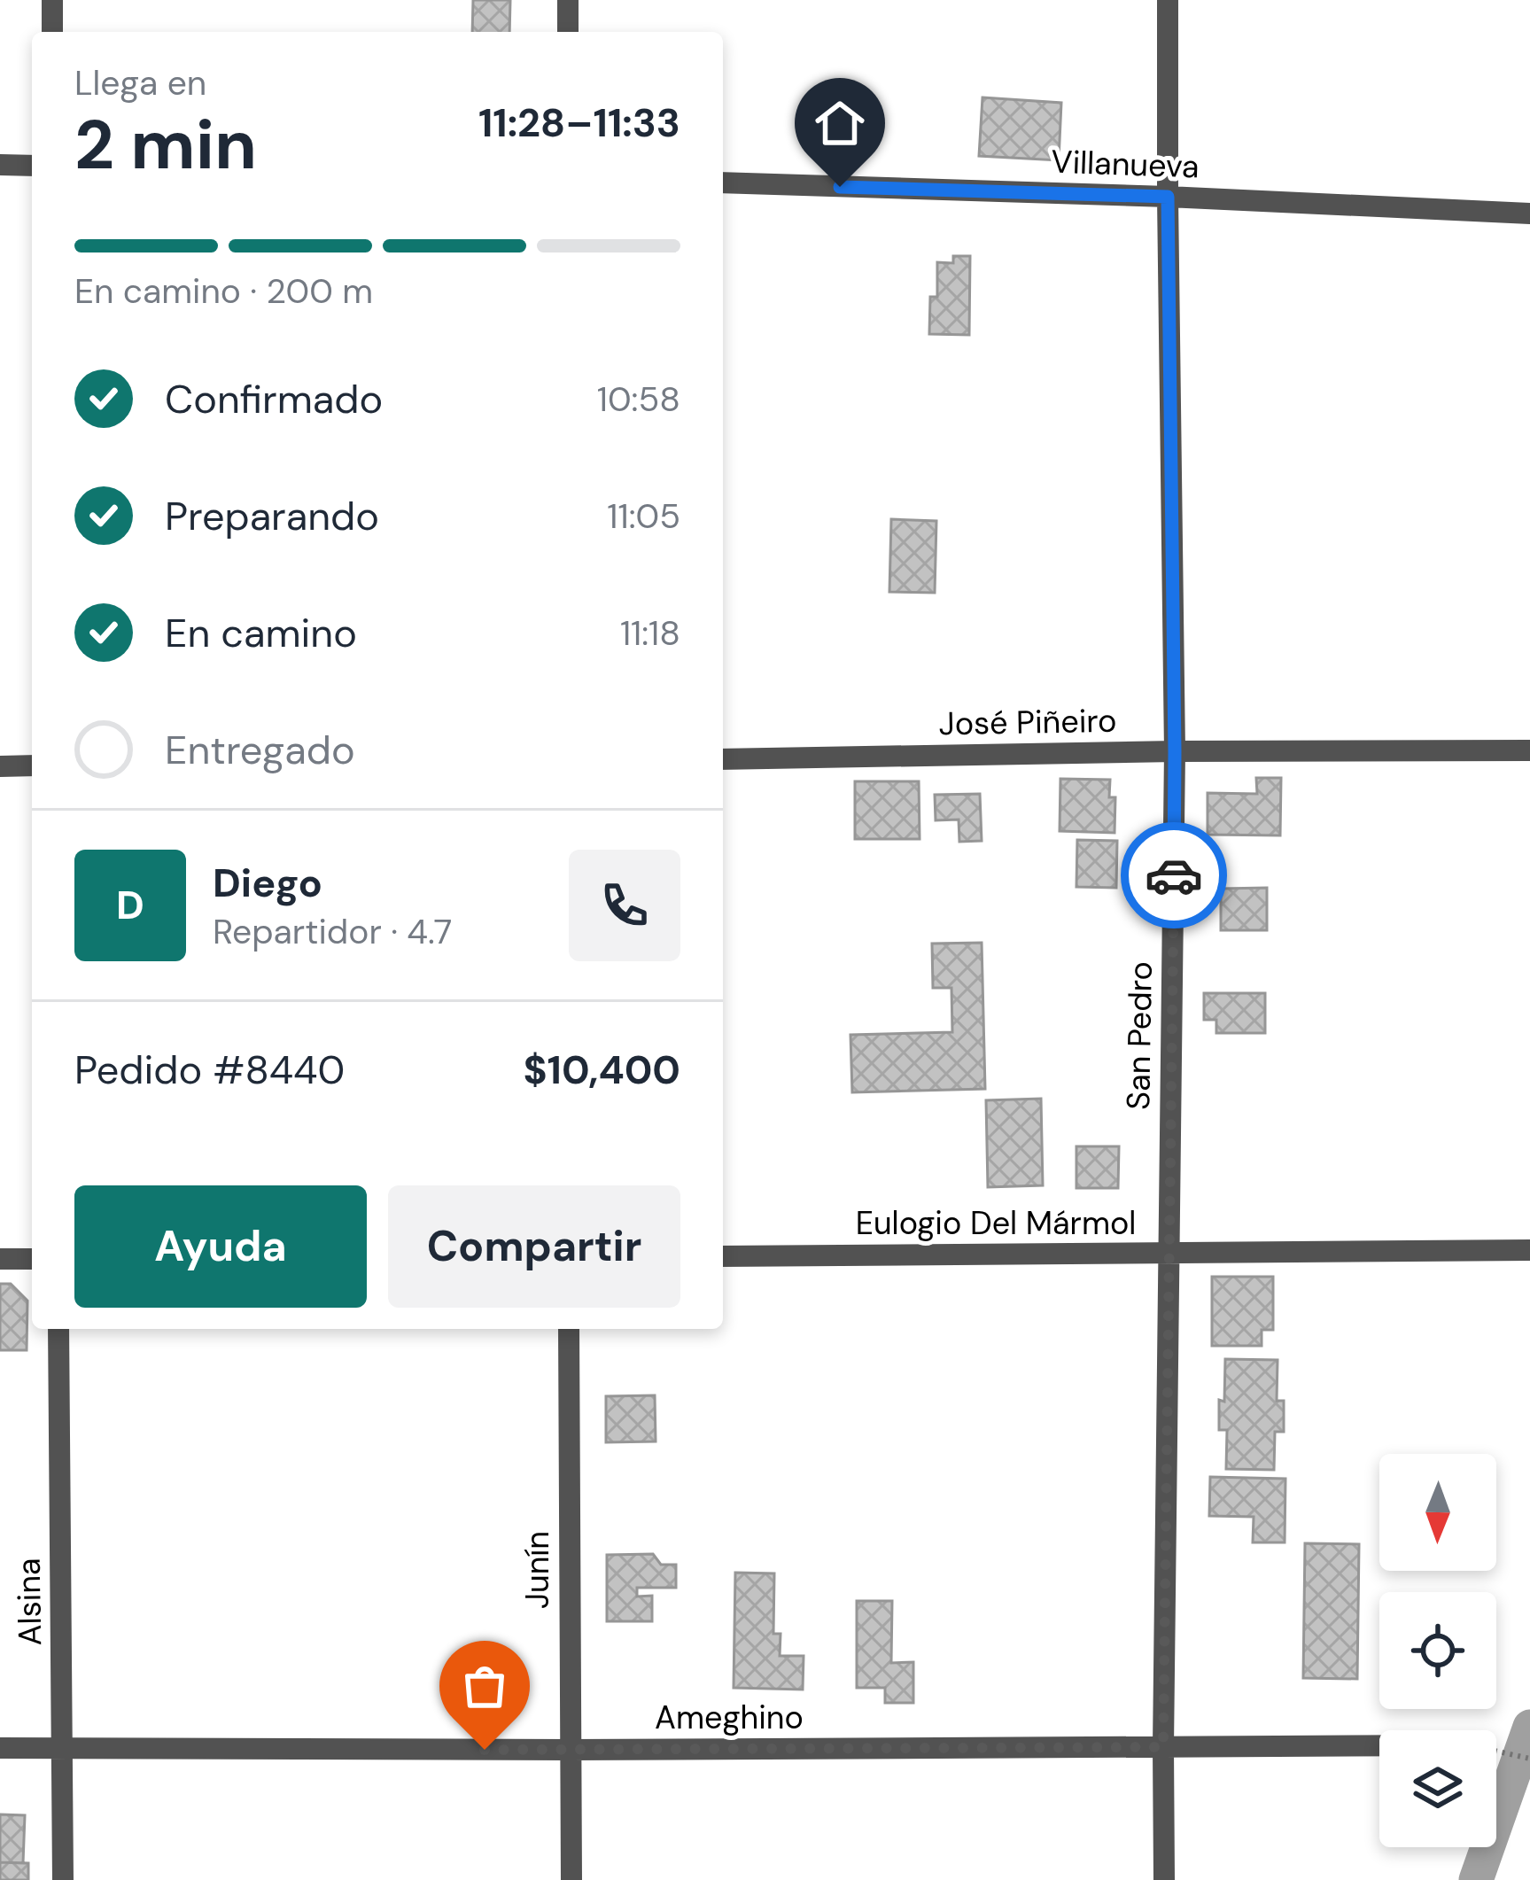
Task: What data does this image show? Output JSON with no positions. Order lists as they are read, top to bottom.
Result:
{
  "streets": {
    "street": [
      "Villanueva",
      "José Piñeiro",
      "San Pedro",
      "Eulogio Del Mármol",
      "Junín",
      "Alsina",
      "Ameghino"
    ]
  },
  "crossings": [
    ["Villanueva", "San Pedro"],
    ["José Piñeiro", "San Pedro"],
    ["San Pedro", "Eulogio Del Mármol"],
    ["San Pedro", "Ameghino"],
    ["Junín", "Ameghino"],
    ["Alsina", "Ameghino"]
  ],
  "north": "bottom",
  "page": {
    "heading": ["2 min", "Llega en", "11:28–11:33"],
    "panel": [
      "Diego",
      "Repartidor · 4.7",
      "Pedido #8440",
      "$10,400"
    ],
    "bar": "En camino · 200 m",
    "list": [
      ["Confirmado", "10:58"],
      ["Preparando", "11:05"],
      ["En camino", "11:18"],
      "Entregado"
    ],
    "round": "D",
    "buttons": ["Ayuda", "Compartir"]
  }
}
